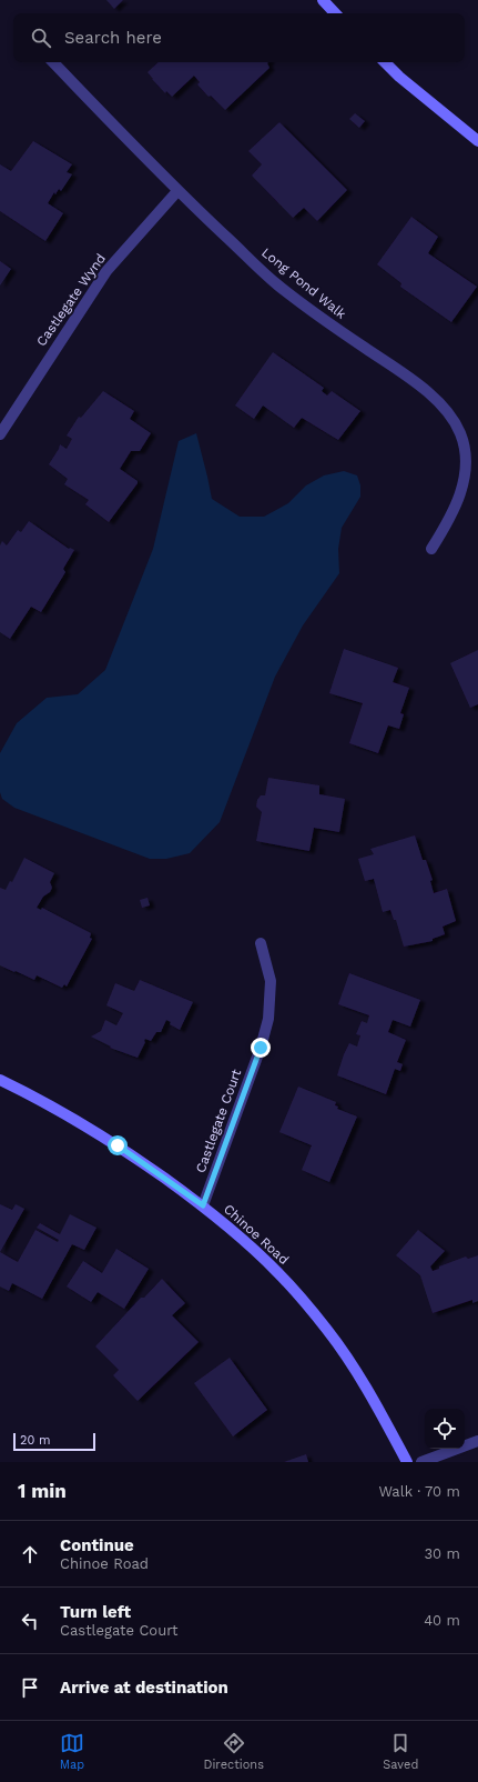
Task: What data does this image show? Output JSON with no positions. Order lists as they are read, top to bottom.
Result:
{
  "streets": {
    "street": [
      "Long Pond Walk",
      "Castlegate Wynd",
      "Castlegate Court",
      "Chinoe Road"
    ]
  },
  "crossings": [
    ["Long Pond Walk", "Castlegate Wynd"],
    ["Castlegate Court", "Chinoe Road"]
  ],
  "scale_bar": "20 m",
  "page": {
    "search": "Search here",
    "scale": "20 m",
    "heading": ["1 min", "Walk · 70 m"],
    "list": [
      ["Continue", "Chinoe Road", "30 m"],
      ["Turn left", "Castlegate Court", "40 m"],
      "Arrive at destination"
    ],
    "nav": ["Map", "Directions", "Saved"]
  }
}
